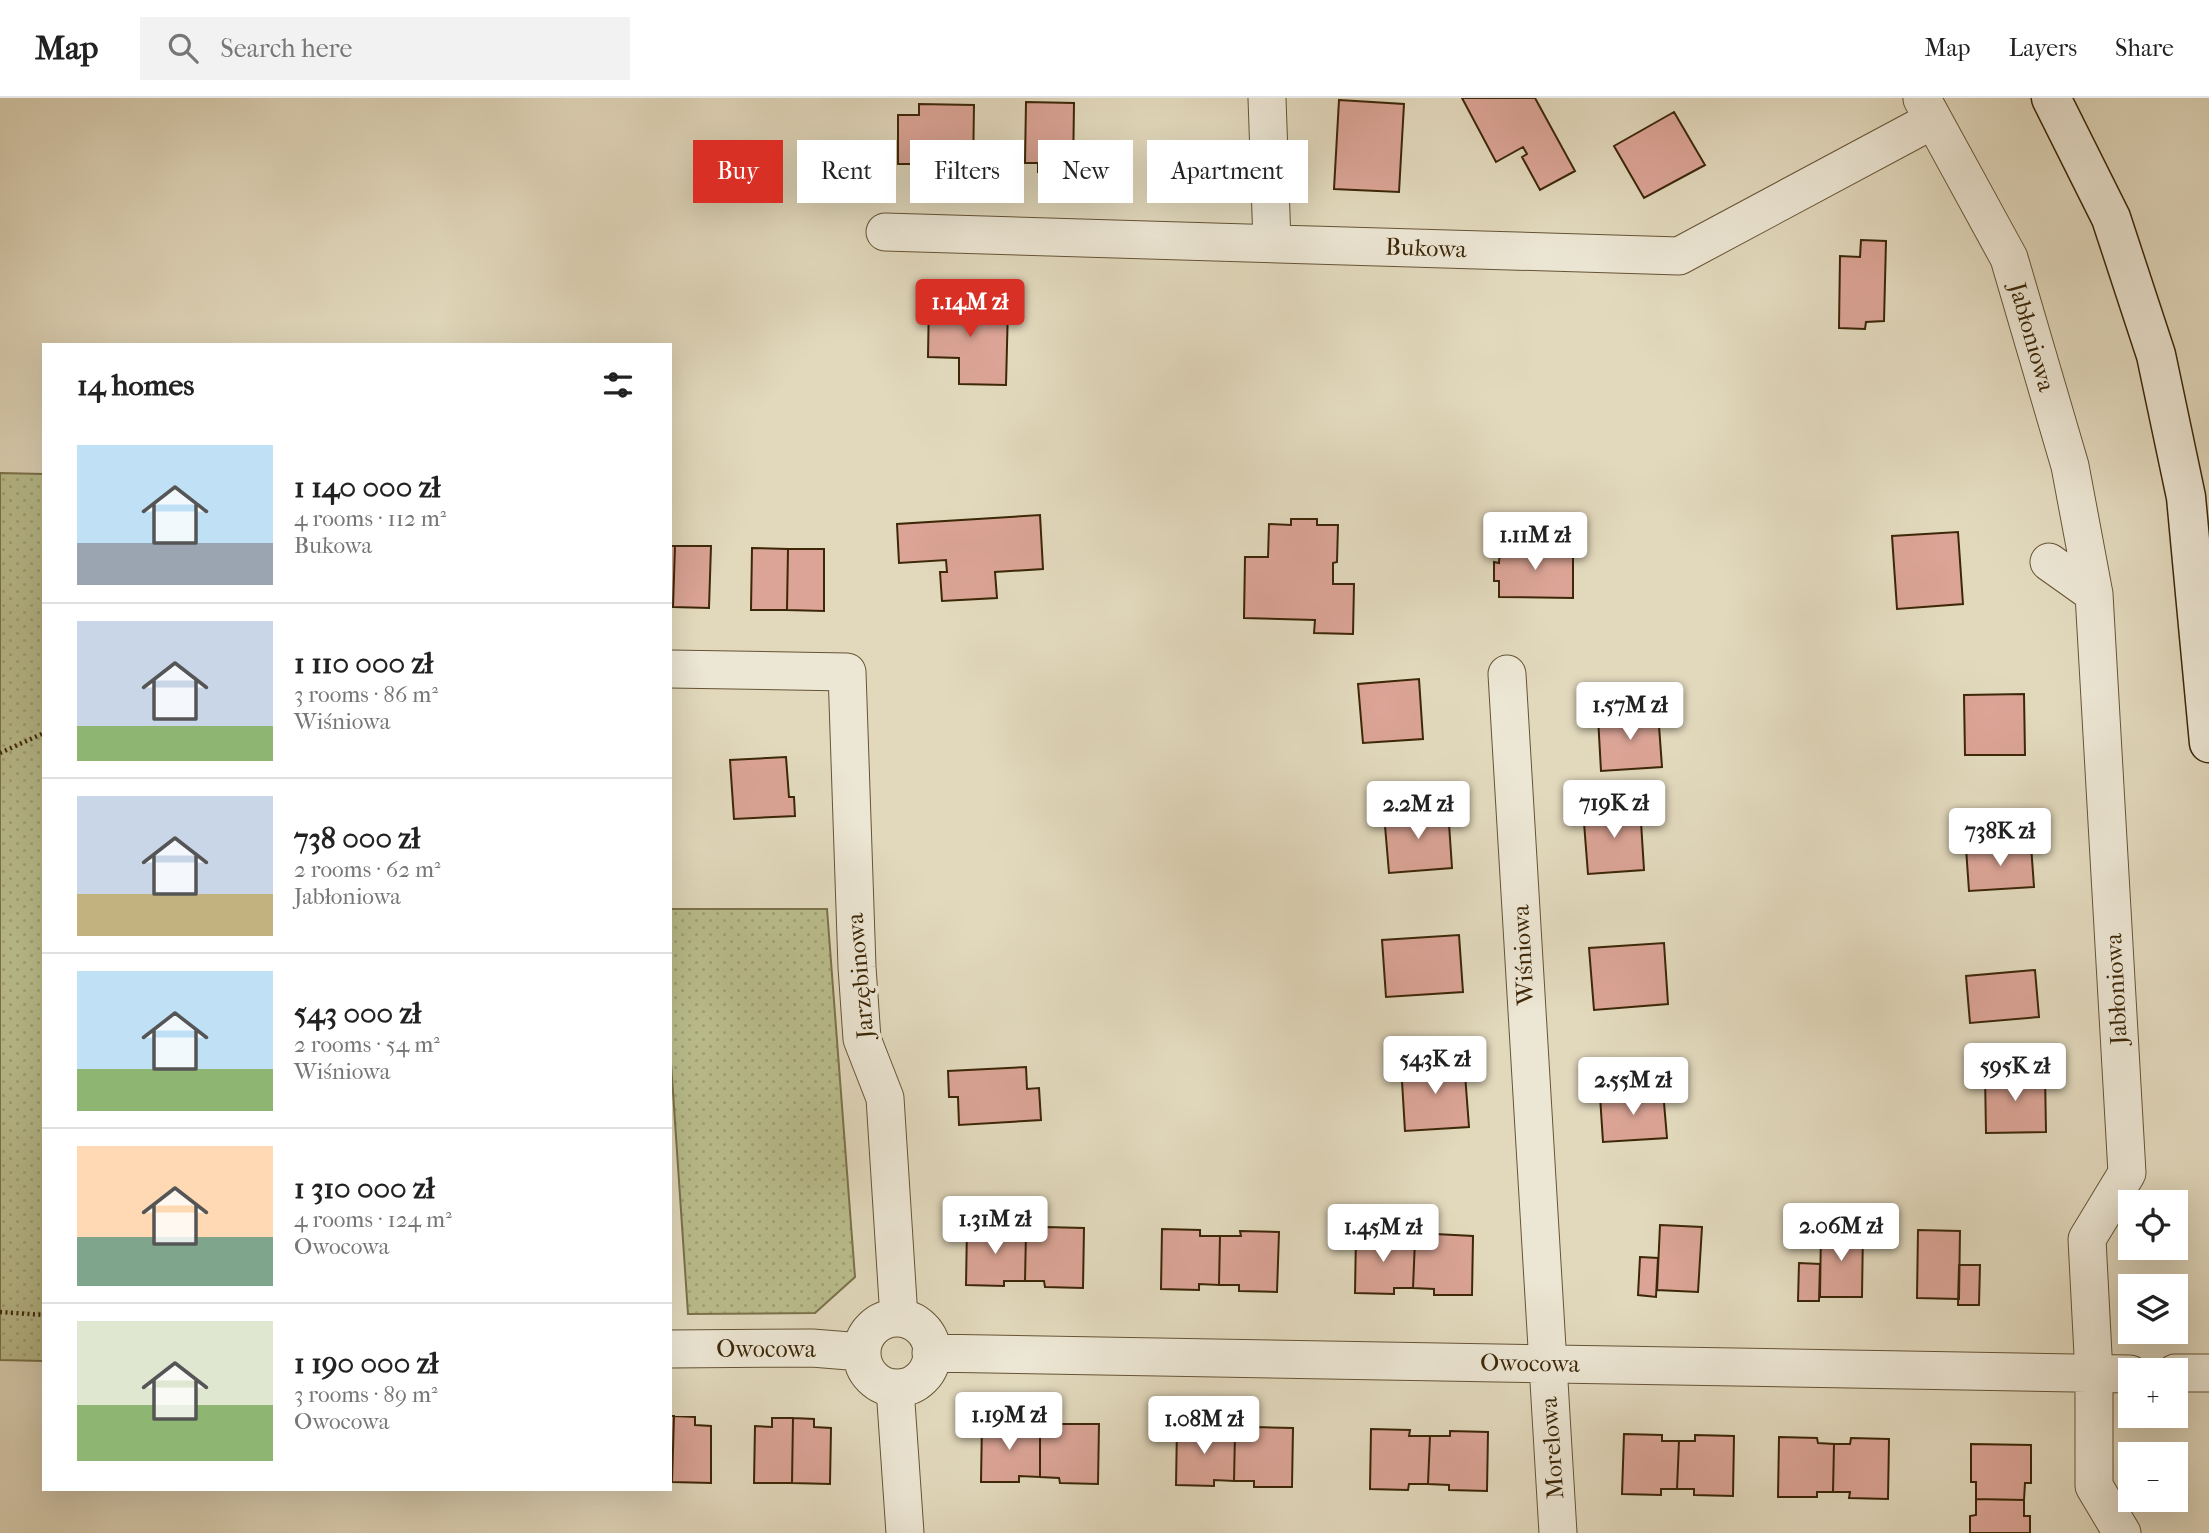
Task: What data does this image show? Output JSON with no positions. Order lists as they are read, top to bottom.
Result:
{
  "streets": {
    "street": [
      "Bukowa",
      "Jabłoniowa",
      "Wiśniowa",
      "Jarzębinowa",
      "Owocowa",
      "Morelowa"
    ]
  },
  "crossings": [
    ["Bukowa", "Jabłoniowa"],
    ["Jabłoniowa", "Owocowa"],
    ["Wiśniowa", "Owocowa"],
    ["Wiśniowa", "Morelowa"],
    ["Jarzębinowa", "Owocowa"],
    ["Owocowa", "Morelowa"]
  ],
  "page": {
    "header": "Map",
    "search": "Search here",
    "nav": ["Map", "Layers", "Share"],
    "chip": [
      "Buy",
      "Rent",
      "Filters",
      "New",
      "Apartment"
    ],
    "price": [
      "1.14M zł",
      "1.11M zł",
      "1.57M zł",
      "719K zł",
      "2.2M zł",
      "738K zł",
      "543K zł",
      "595K zł",
      "2.55M zł",
      "1.31M zł",
      "2.06M zł",
      "1.45M zł",
      "1.19M zł",
      "1.08M zł"
    ],
    "heading": "14 homes",
    "list": [
      {
        "name": "1 140 000 zł",
        "note": "4 rooms · 112 m² · Bukowa"
      },
      {
        "name": "1 110 000 zł",
        "note": "3 rooms · 86 m² · Wiśniowa"
      },
      {
        "name": "738 000 zł",
        "note": "2 rooms · 62 m² · Jabłoniowa"
      },
      {
        "name": "543 000 zł",
        "note": "2 rooms · 54 m² · Wiśniowa"
      },
      {
        "name": "1 310 000 zł",
        "note": "4 rooms · 124 m² · Owocowa"
      },
      {
        "name": "1 190 000 zł",
        "note": "3 rooms · 89 m² · Owocowa"
      }
    ],
    "map_buttons": ["+", "−"]
  }
}
